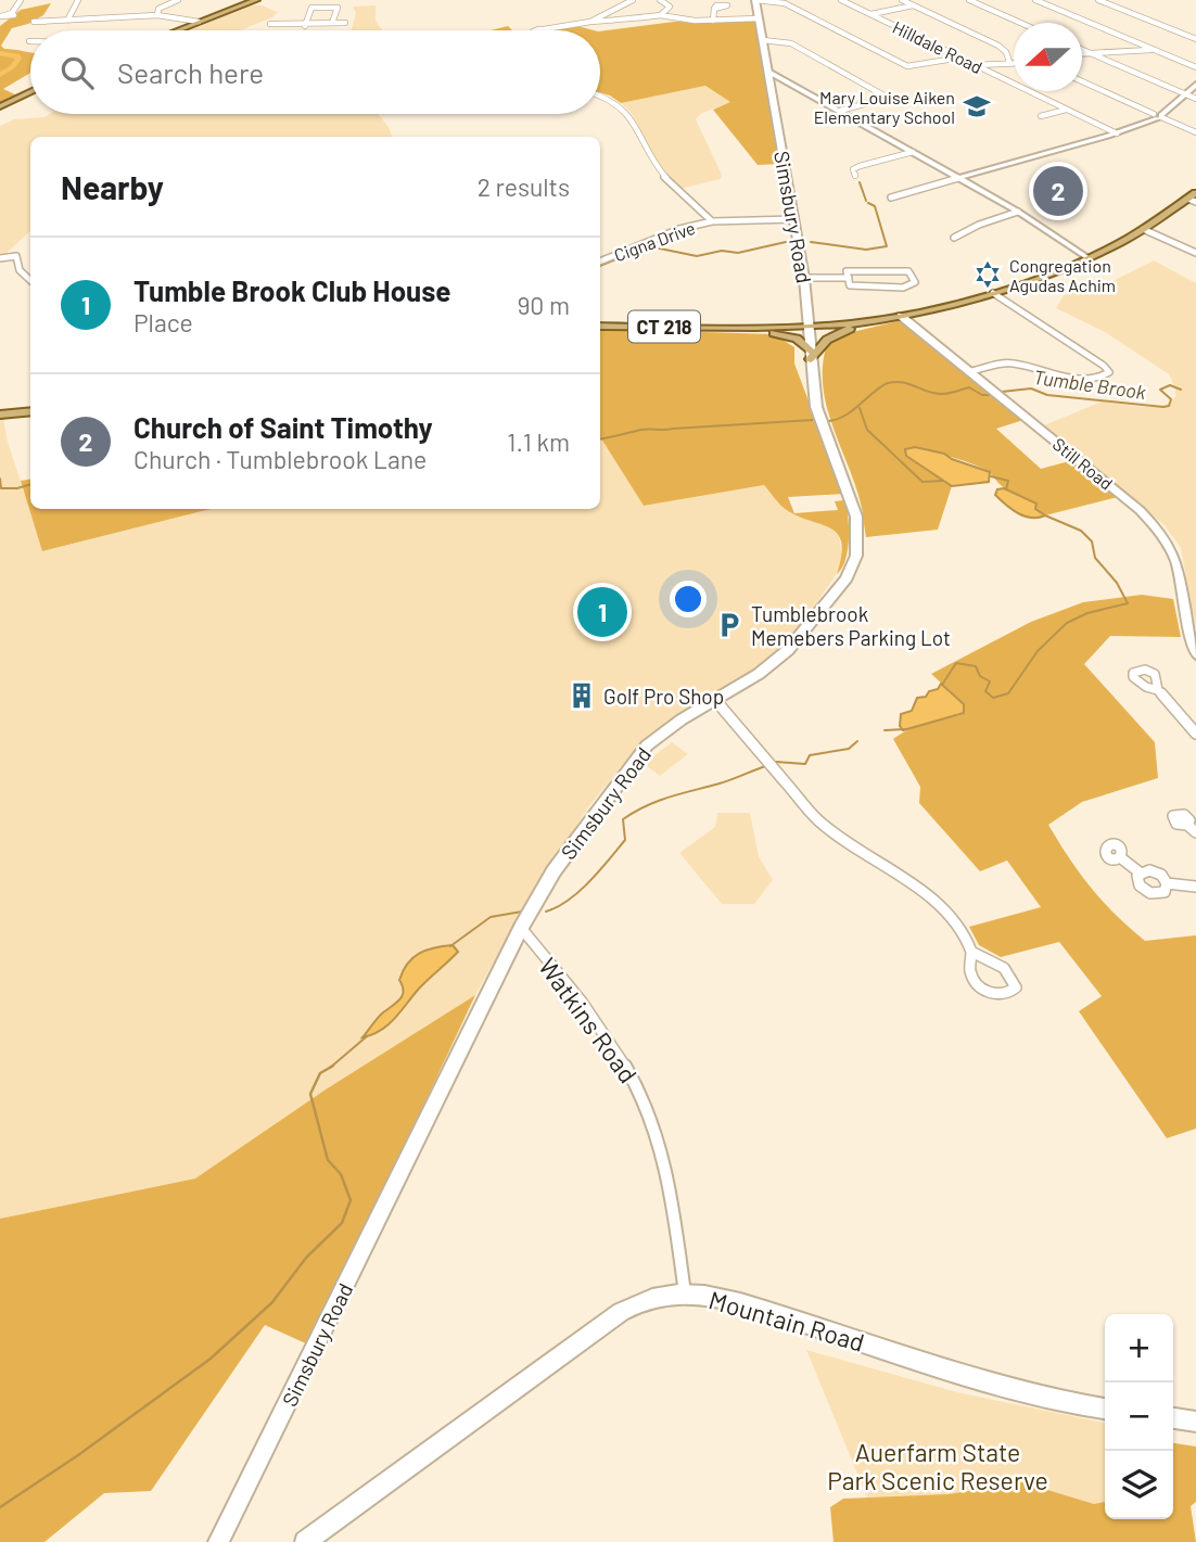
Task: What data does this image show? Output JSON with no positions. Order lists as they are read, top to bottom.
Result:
{
  "streets": {
    "main road": ["Simsbury Road", "CT 218", "Mountain Road"],
    "street": [
      "Hilldale Road",
      "Cigna Drive",
      "Still Road",
      "Watkins Road"
    ]
  },
  "crossings": [
    ["Simsbury Road", "Cigna Drive"],
    ["Simsbury Road", "CT 218"],
    ["Simsbury Road", "Watkins Road"],
    ["CT 218", "Still Road"],
    ["Watkins Road", "Mountain Road"]
  ],
  "water": ["Tumble Brook"],
  "parks": ["Auerfarm State Park Scenic Reserve"],
  "places": {
    "school or university": ["Mary Louise Aiken Elementary School"],
    "synagogue": ["Congregation Agudas Achim"],
    "parking": ["Tumblebrook Memebers Parking Lot"],
    "building": ["Golf Pro Shop"]
  },
  "north": "left",
  "page": {
    "search": "Search here",
    "heading": ["Nearby", "2 results"],
    "pins": ["2", "1"],
    "list": [
      {
        "mark": "1",
        "name": "Tumble Brook Club House",
        "note": "Place",
        "value": "90 m"
      },
      {
        "mark": "2",
        "name": "Church of Saint Timothy",
        "note": "Church · Tumblebrook Lane",
        "value": "1.1 km"
      }
    ],
    "map_buttons": ["+", "−"]
  }
}
